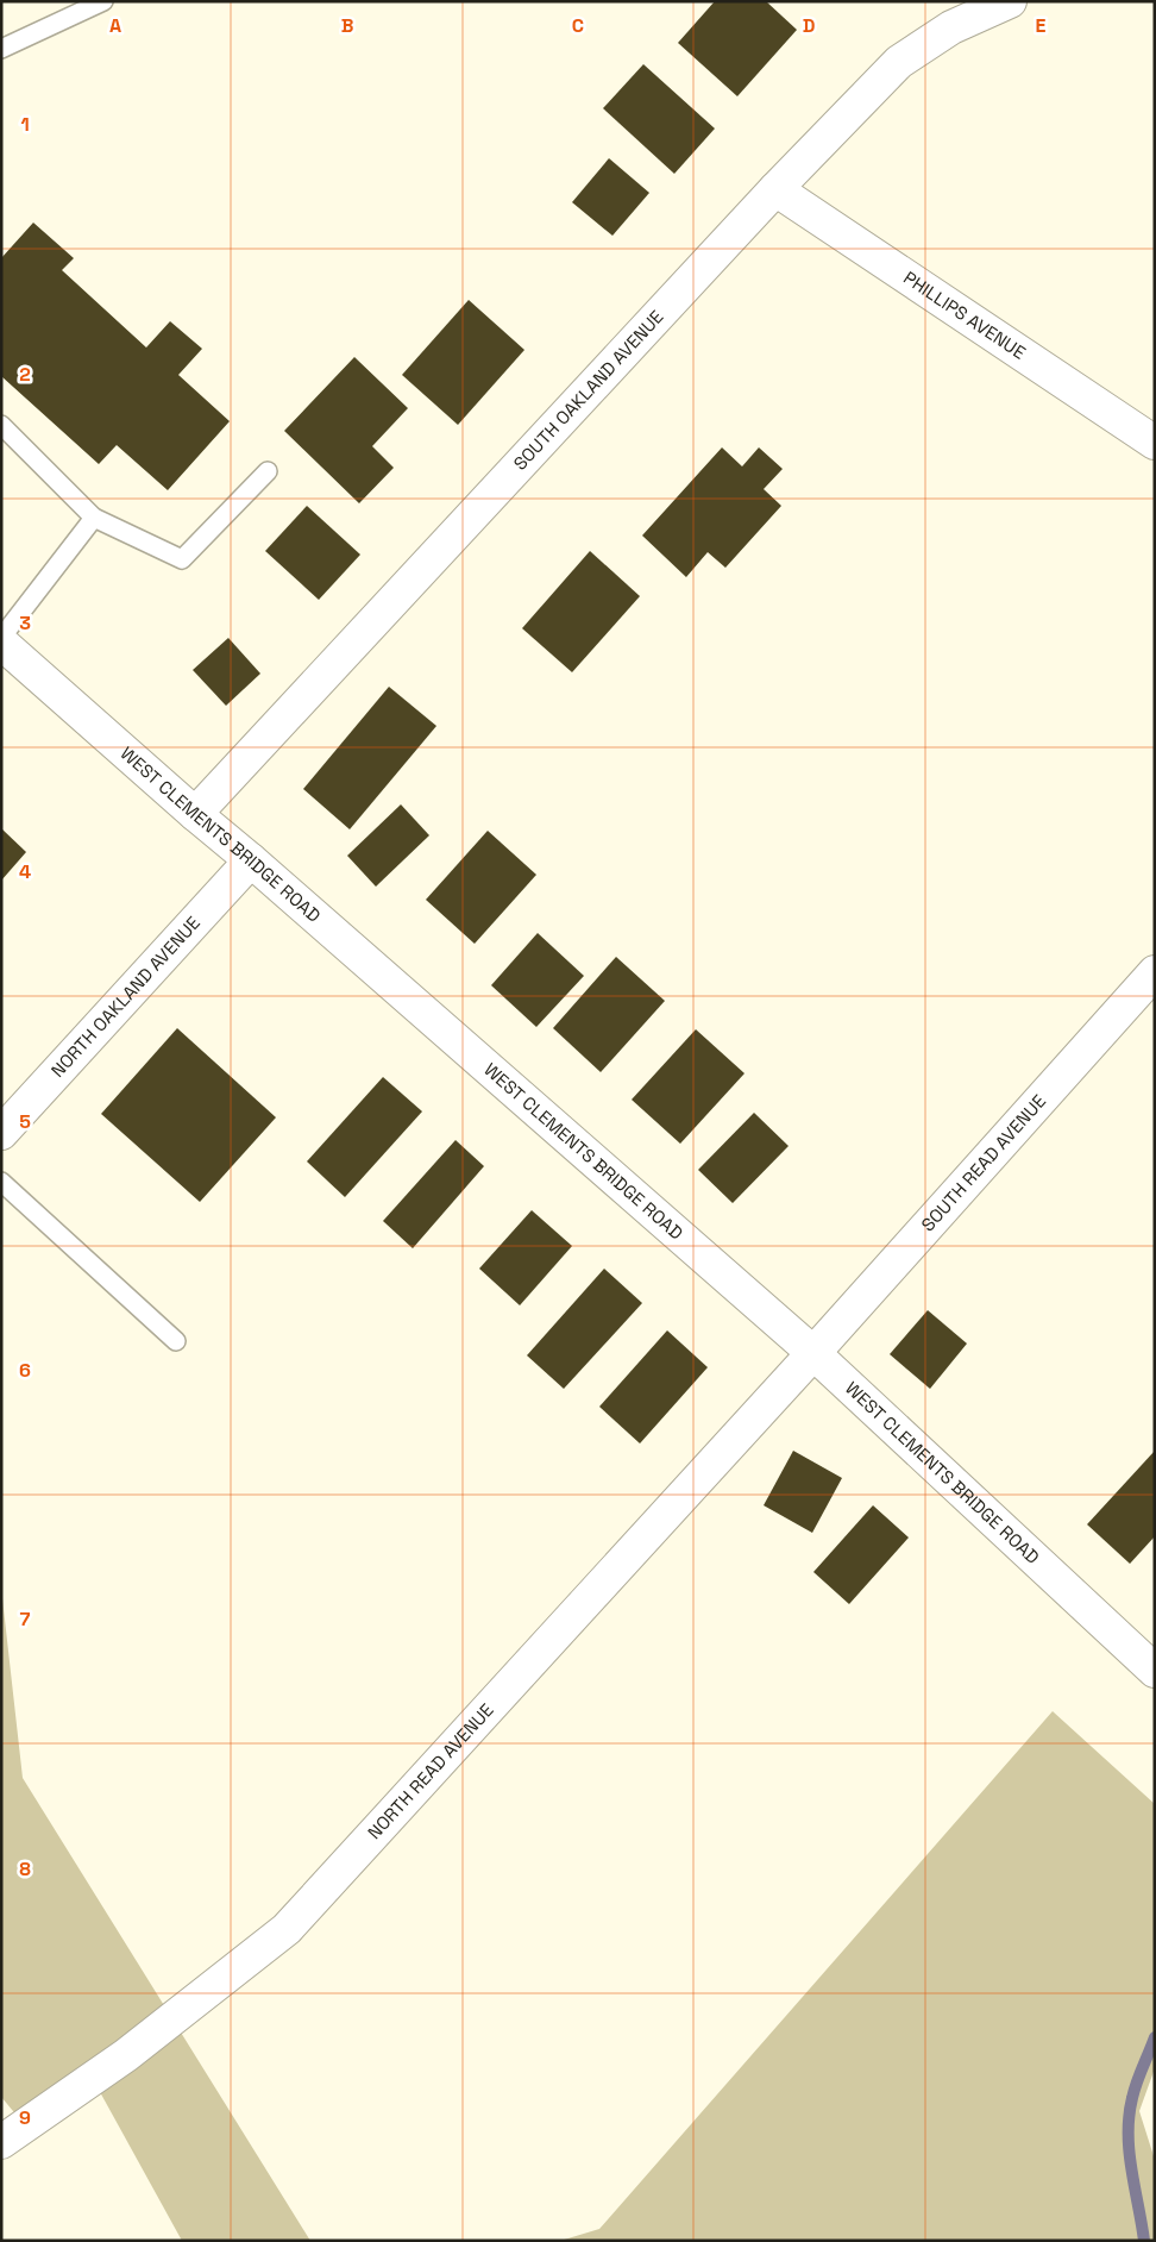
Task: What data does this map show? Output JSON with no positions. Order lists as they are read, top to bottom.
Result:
{
  "streets": {
    "street": [
      "PHILLIPS AVENUE",
      "SOUTH OAKLAND AVENUE",
      "WEST CLEMENTS BRIDGE ROAD",
      "NORTH OAKLAND AVENUE",
      "SOUTH READ AVENUE",
      "NORTH READ AVENUE"
    ]
  },
  "crossings": [
    ["PHILLIPS AVENUE", "SOUTH OAKLAND AVENUE"],
    ["SOUTH OAKLAND AVENUE", "WEST CLEMENTS BRIDGE ROAD"],
    ["WEST CLEMENTS BRIDGE ROAD", "NORTH OAKLAND AVENUE"],
    ["WEST CLEMENTS BRIDGE ROAD", "SOUTH READ AVENUE"],
    ["WEST CLEMENTS BRIDGE ROAD", "NORTH READ AVENUE"],
    ["SOUTH READ AVENUE", "NORTH READ AVENUE"]
  ],
  "grid": {
    "columns": [
      "A",
      "B",
      "C",
      "D",
      "E"
    ],
    "rows": [
      "1",
      "2",
      "3",
      "4",
      "5",
      "6",
      "7",
      "8",
      "9"
    ]
  }
}
